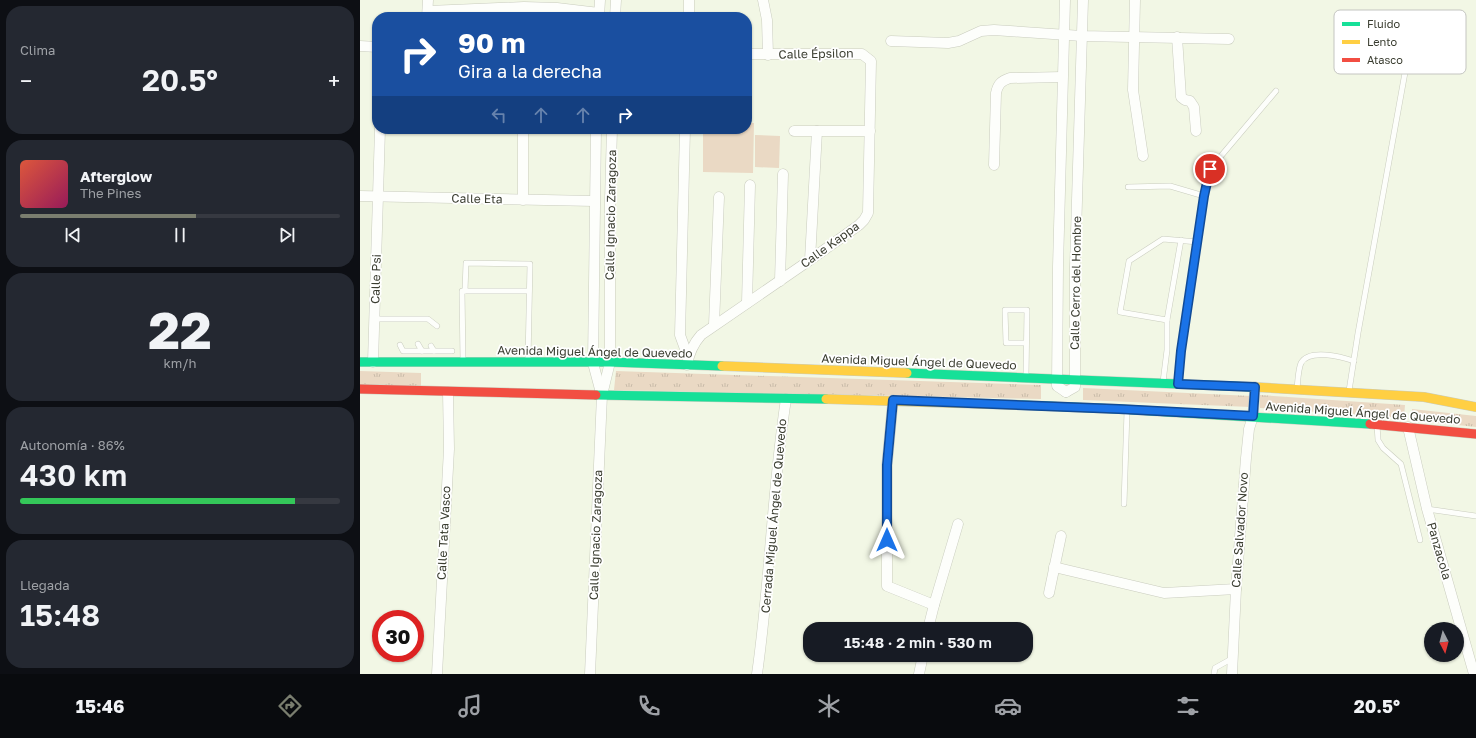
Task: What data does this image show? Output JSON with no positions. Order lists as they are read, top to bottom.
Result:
{
  "streets": {
    "main road": ["Avenida Miguel Ángel de Quevedo"],
    "street": [
      "Calle Épsilon",
      "Calle Eta",
      "Calle Ignacio Zaragoza",
      "Calle Kappa",
      "Calle Psi",
      "Calle Cerro del Hombre",
      "Cerrada Miguel Ángel de Quevedo",
      "Calle Salvador Novo",
      "Calle Tata Vasco",
      "Panzacola"
    ]
  },
  "crossings": [
    ["Calle Épsilon", "Calle Kappa"],
    ["Calle Eta", "Calle Ignacio Zaragoza"],
    ["Calle Eta", "Calle Psi"],
    ["Calle Ignacio Zaragoza", "Avenida Miguel Ángel de Quevedo"],
    ["Calle Kappa", "Avenida Miguel Ángel de Quevedo"],
    ["Calle Psi", "Avenida Miguel Ángel de Quevedo"],
    ["Calle Cerro del Hombre", "Avenida Miguel Ángel de Quevedo"],
    ["Avenida Miguel Ángel de Quevedo", "Cerrada Miguel Ángel de Quevedo"],
    ["Avenida Miguel Ángel de Quevedo", "Calle Salvador Novo"],
    ["Avenida Miguel Ángel de Quevedo", "Calle Tata Vasco"],
    ["Avenida Miguel Ángel de Quevedo", "Panzacola"]
  ],
  "legend": ["Fluido", "Lento", "Atasco"],
  "north": "bottom",
  "page": {
    "tile": [
      "Clima",
      ["22", "km/h"],
      ["Autonomía · 86%", "430 km"],
      ["Llegada", "15:48"]
    ],
    "turn": ["90 m", "Gira a la derecha"],
    "heat": ["−", "20.5°", "+"],
    "song": ["Afterglow", "The Pines"],
    "limit": "30",
    "trip": "15:48 · 2 min · 530 m",
    "tabs": ["15:46", "20.5°"]
  }
}
